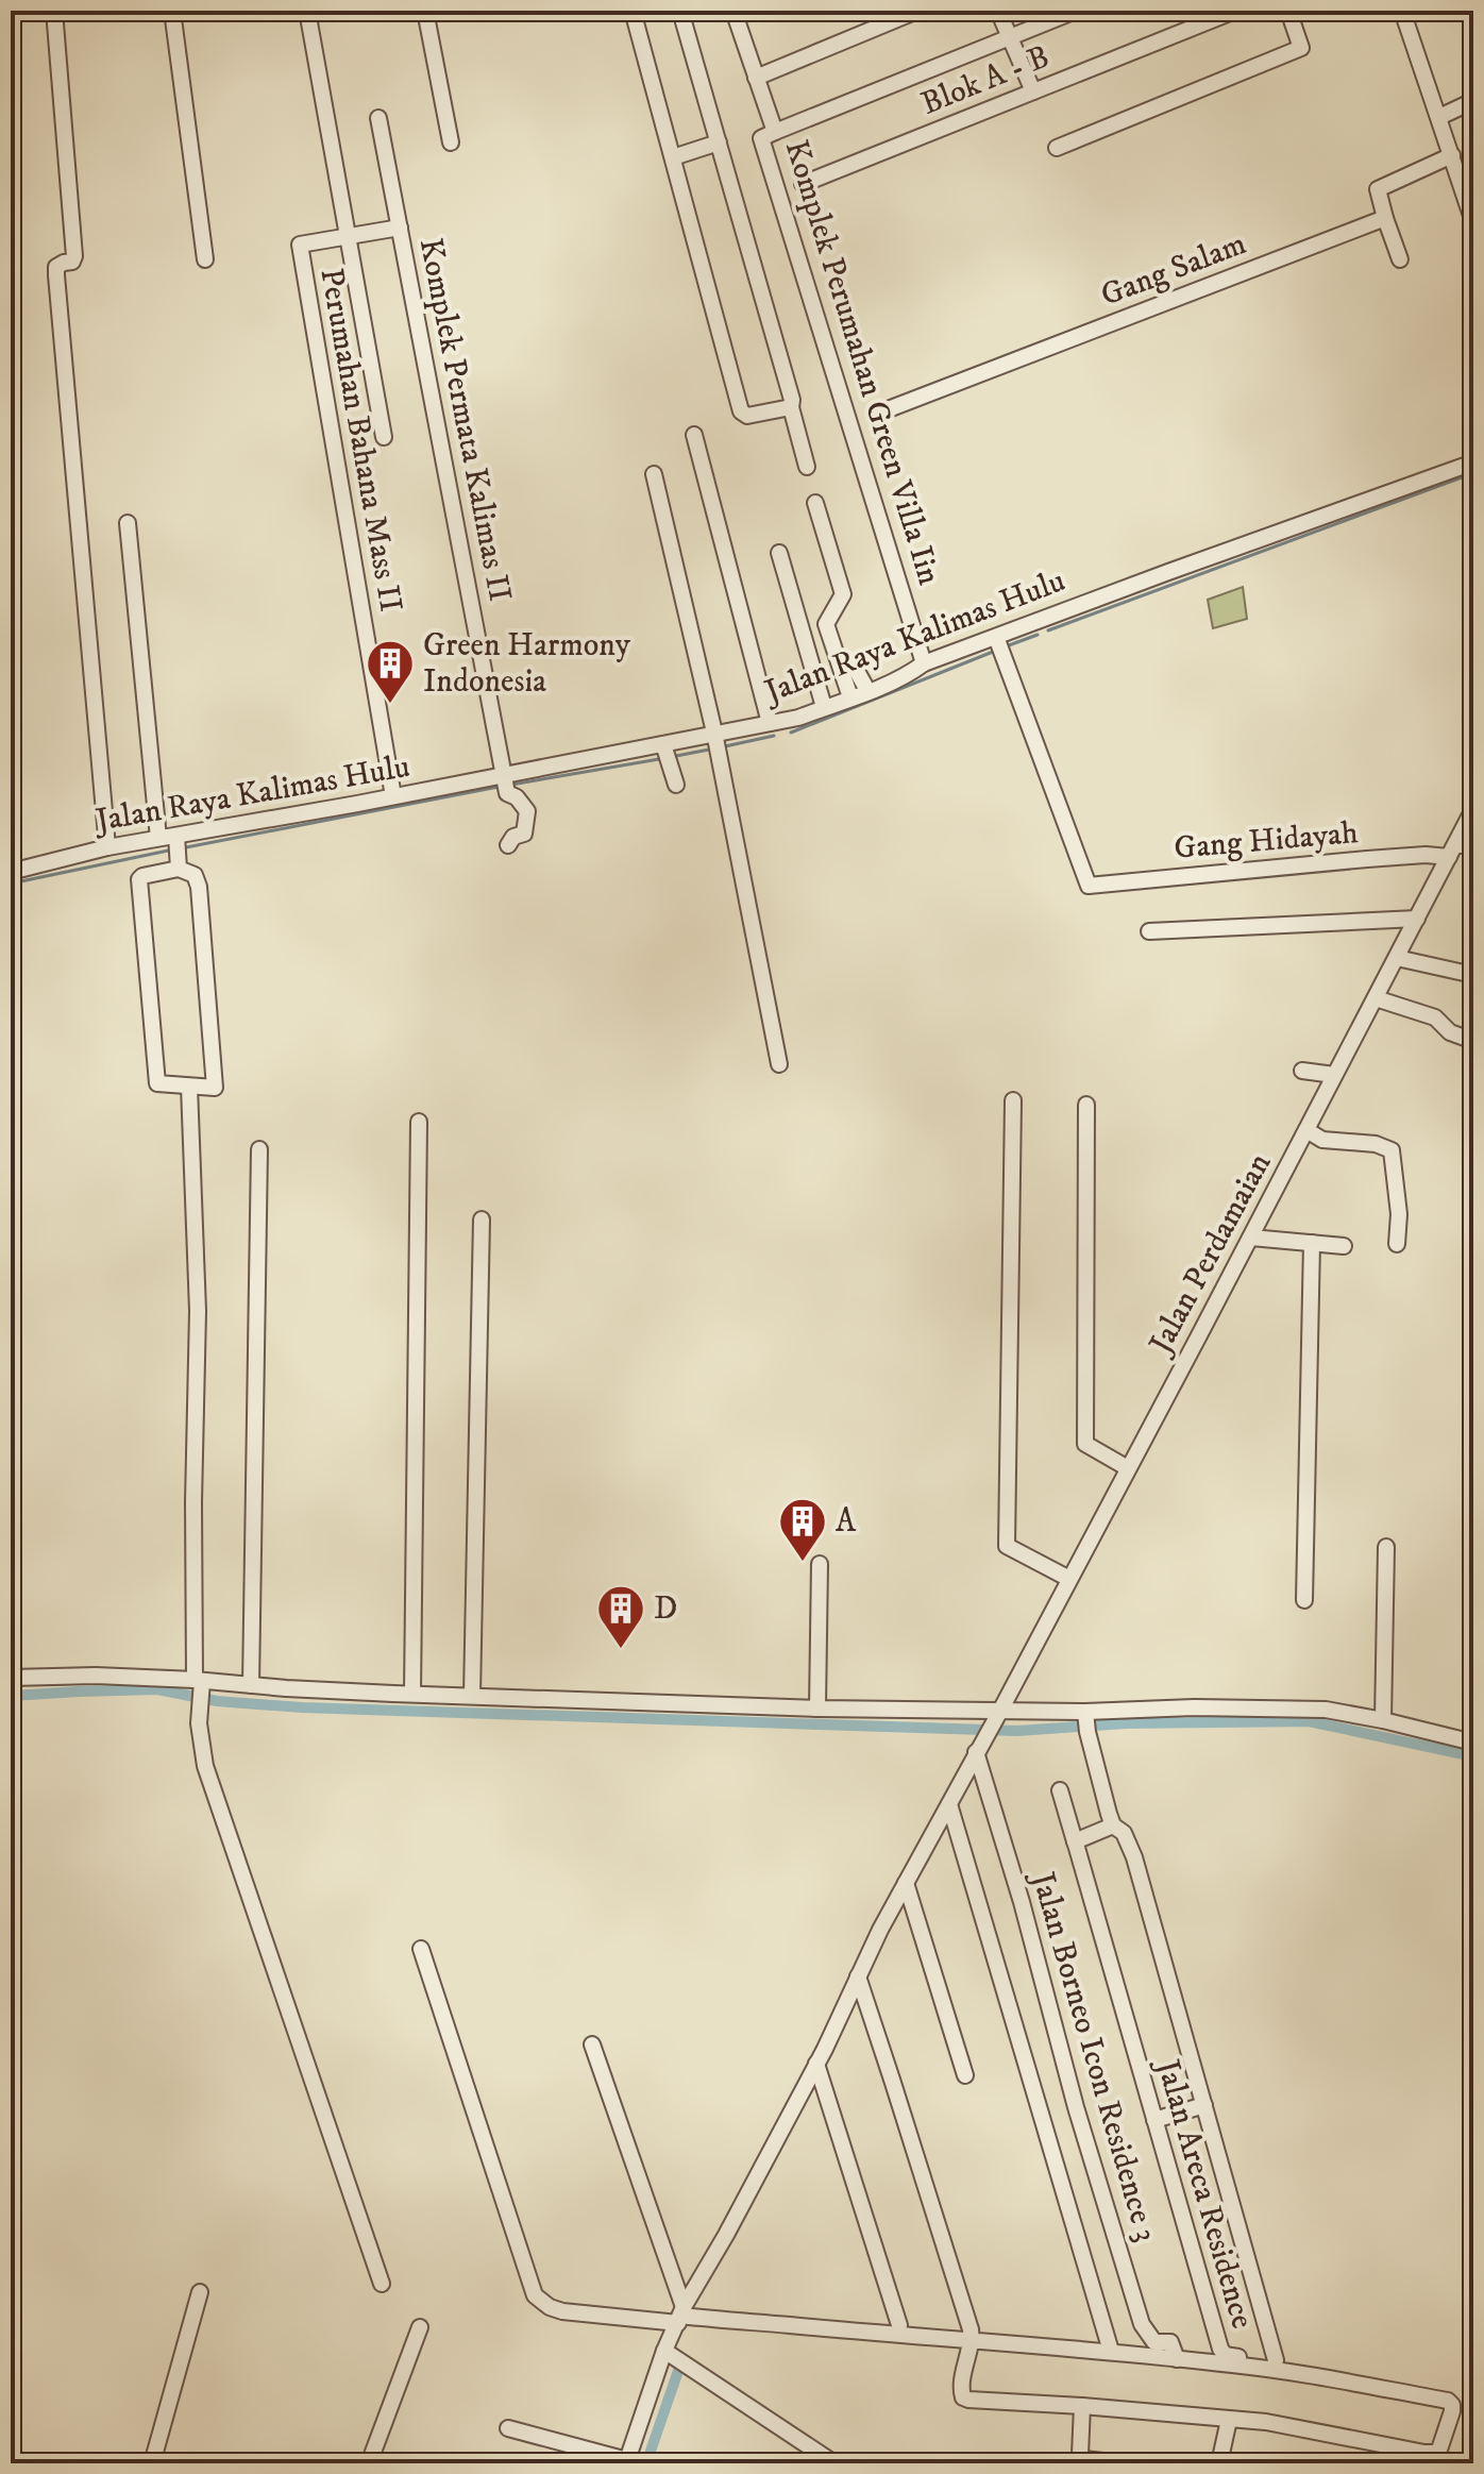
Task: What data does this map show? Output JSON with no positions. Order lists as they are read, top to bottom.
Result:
{
  "streets": {
    "street": [
      "Blok A - B",
      "Gang Salam",
      "Komplek Perumahan Green Villa Iin",
      "Komplek Permata Kalimas II",
      "Perumahan Bahana Mass II",
      "Jalan Raya Kalimas Hulu",
      "Gang Hidayah",
      "Jalan Perdamaian",
      "Jalan Borneo Icon Residence 3",
      "Jalan Areca Residence"
    ]
  },
  "crossings": [
    ["Komplek Perumahan Green Villa Iin", "Jalan Raya Kalimas Hulu"],
    ["Komplek Permata Kalimas II", "Perumahan Bahana Mass II"],
    ["Komplek Permata Kalimas II", "Jalan Raya Kalimas Hulu"],
    ["Perumahan Bahana Mass II", "Jalan Raya Kalimas Hulu"],
    ["Jalan Raya Kalimas Hulu", "Gang Hidayah"],
    ["Gang Hidayah", "Jalan Perdamaian"],
    ["Jalan Perdamaian", "Jalan Borneo Icon Residence 3"]
  ],
  "places": {
    "building": ["Green Harmony Indonesia", "A", "D"]
  }
}
